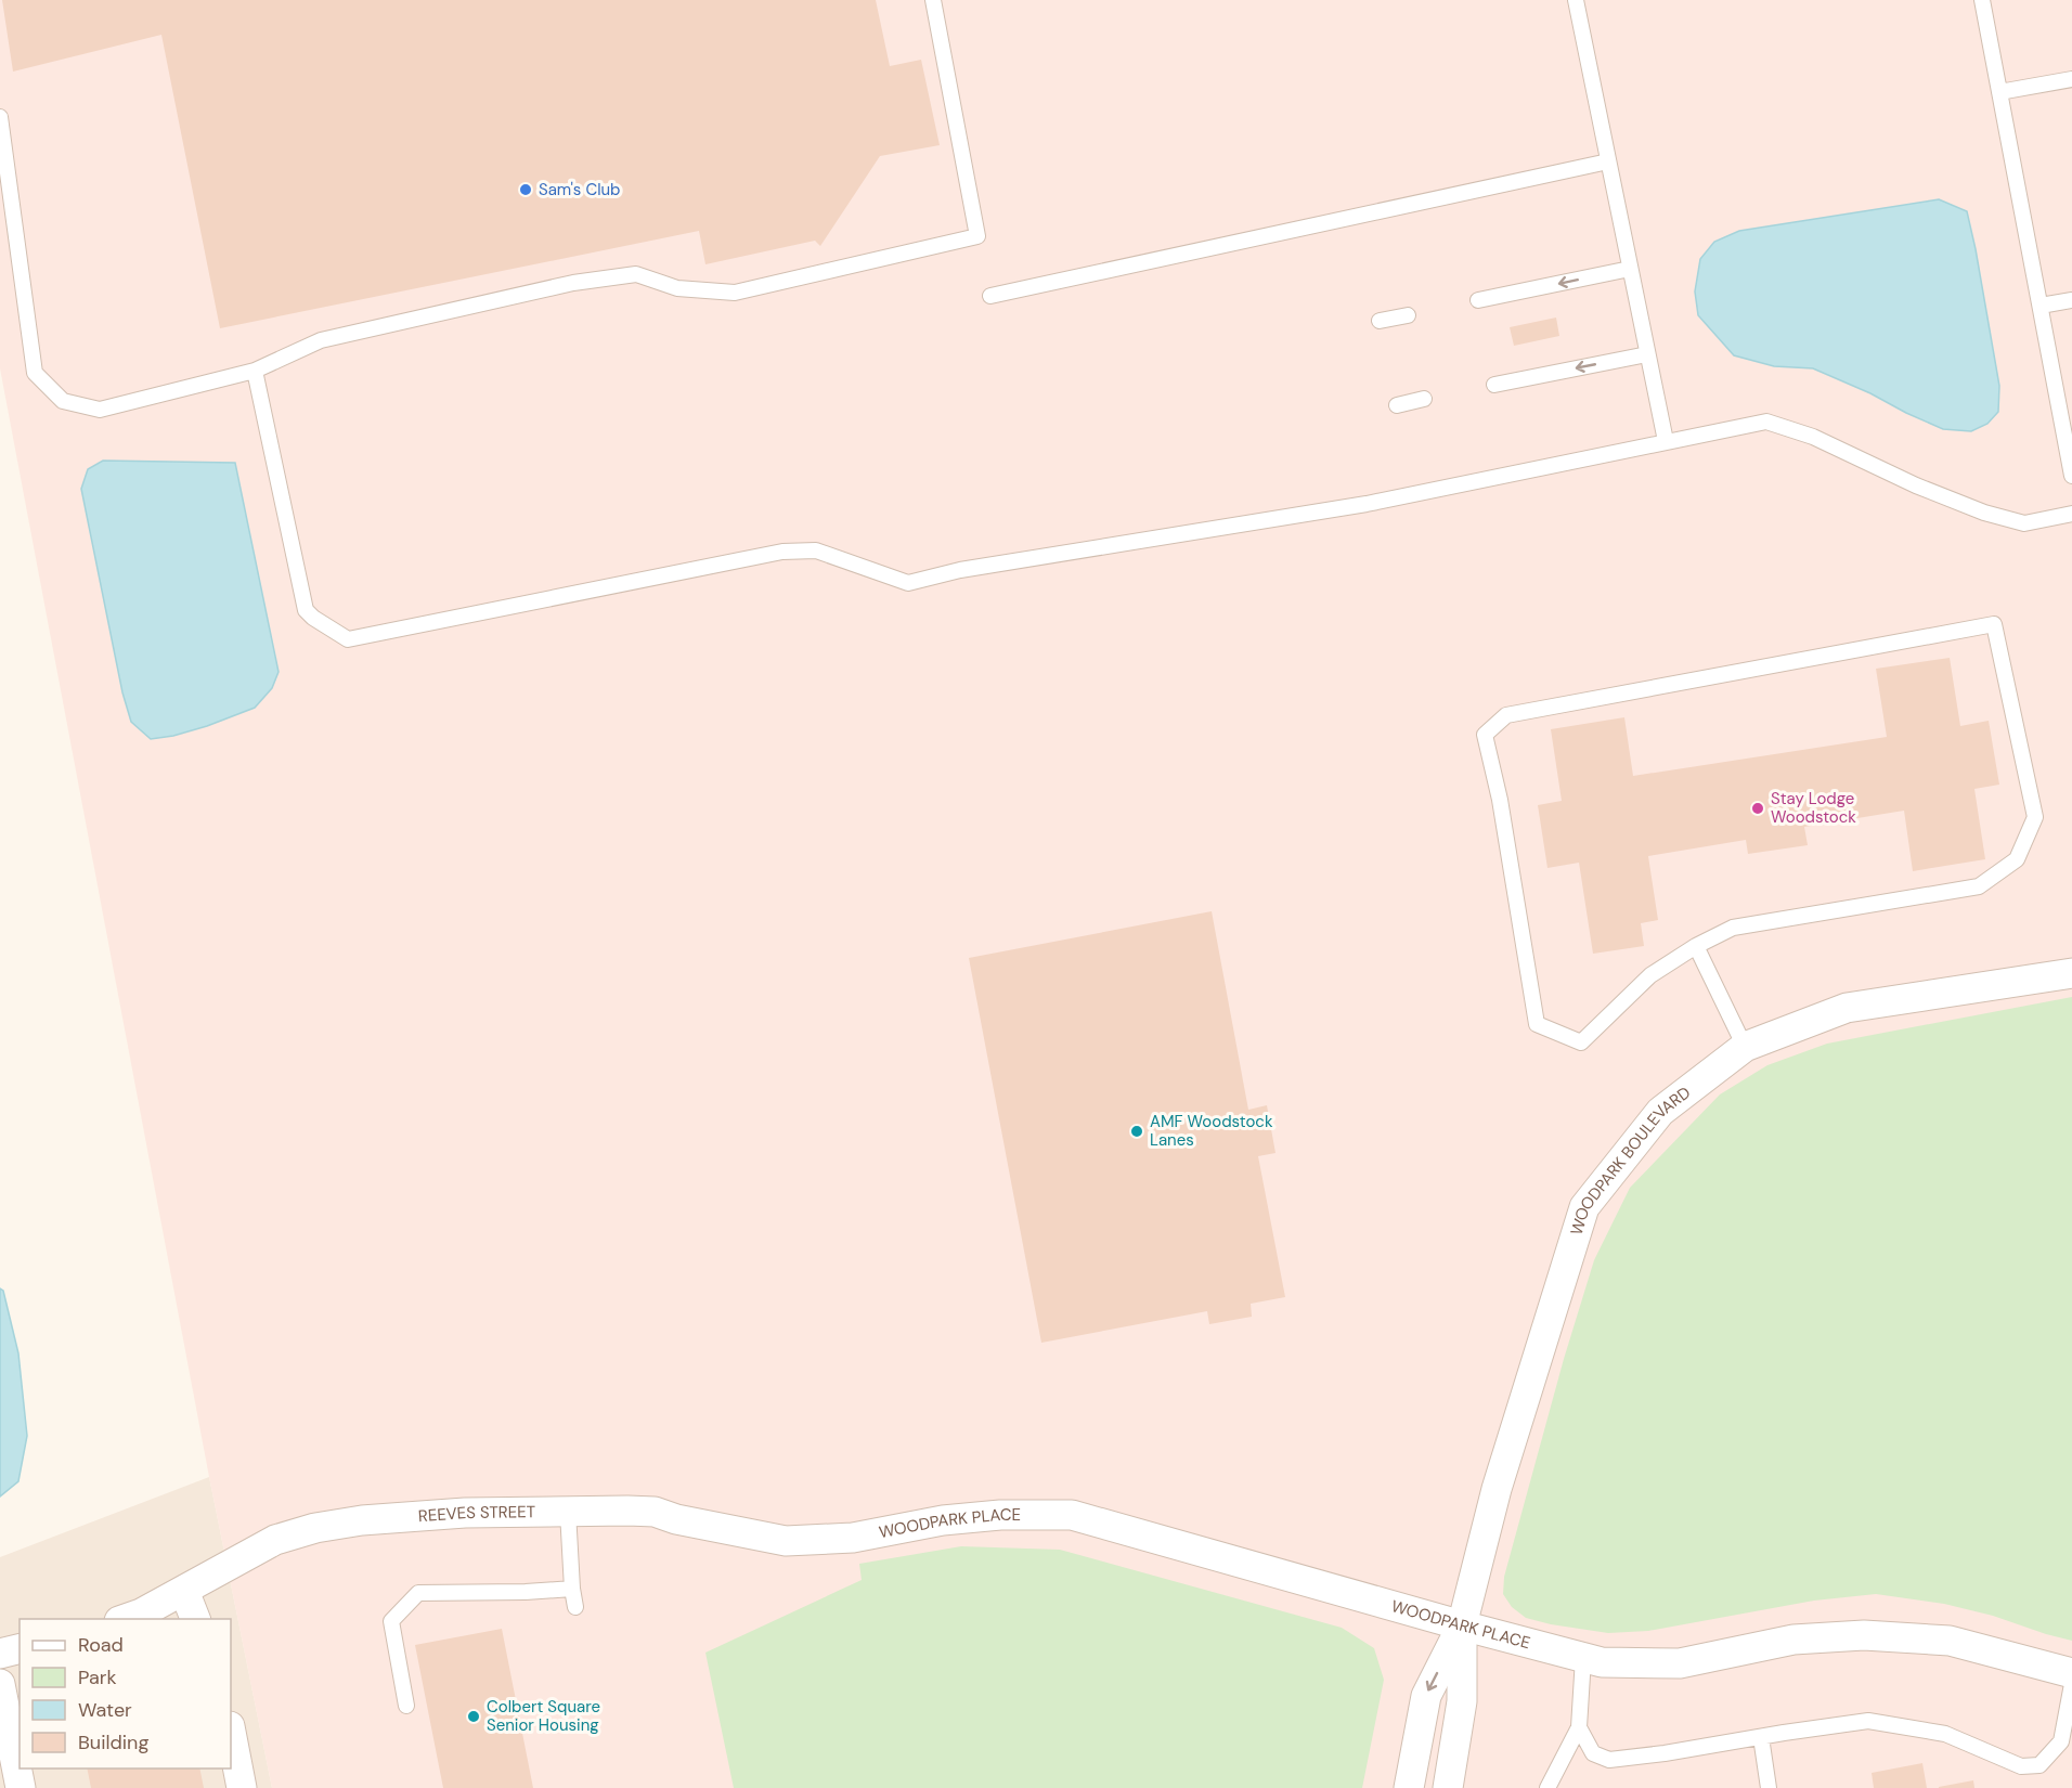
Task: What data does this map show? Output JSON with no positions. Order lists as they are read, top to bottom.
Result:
{
  "streets": {
    "street": ["WOODPARK BOULEVARD", "REEVES STREET", "WOODPARK PLACE"]
  },
  "crossings": [
    ["WOODPARK BOULEVARD", "WOODPARK PLACE"],
    ["REEVES STREET", "WOODPARK PLACE"]
  ],
  "places": [
    "Sam's Club",
    "Stay Lodge Woodstock",
    "AMF Woodstock Lanes",
    "Colbert Square Senior Housing"
  ],
  "legend": [
    "Road",
    "Park",
    "Water",
    "Building"
  ]
}
